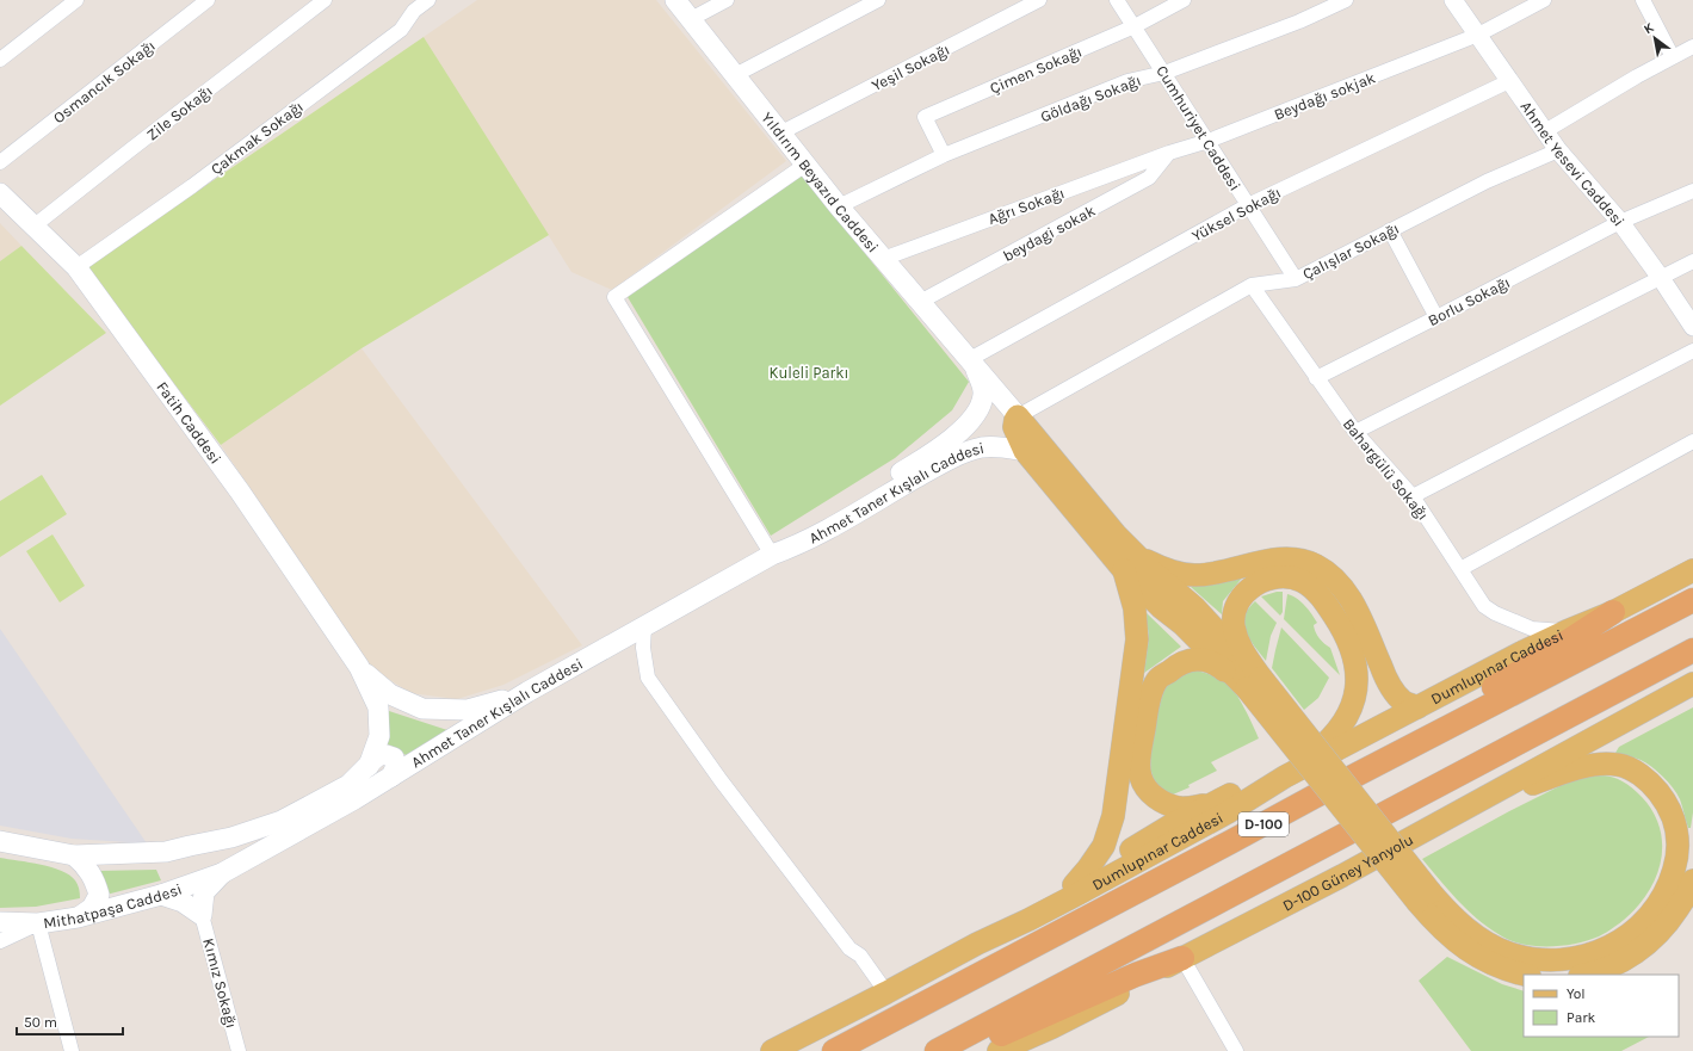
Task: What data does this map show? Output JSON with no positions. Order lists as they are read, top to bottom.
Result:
{
  "streets": {
    "highway": ["D-100"],
    "main road": [
      "Yıldırım Beyazıd Caddesi",
      "Fatih Caddesi",
      "Ahmet Taner Kışlalı Caddesi",
      "Dumlupınar Caddesi",
      "D-100 Güney Yanyolu",
      "Mithatpaşa Caddesi"
    ],
    "street": [
      "Yeşil Sokağı",
      "Çimen Sokağı",
      "Osmancık Sokağı",
      "Beydağı sokjak",
      "Göldağı Sokağı",
      "Zile Sokağı",
      "Cumhuriyet Caddesi",
      "Çakmak Sokağı",
      "Ahmet Yesevi Caddesi",
      "Ağrı Sokağı",
      "Yüksel Sokağı",
      "beydagi sokak",
      "Çalışlar Sokağı",
      "Borlu Sokağı",
      "Bahargülü Sokağı",
      "Kımız Sokağı"
    ]
  },
  "crossings": [
    ["Yeşil Sokağı", "Yıldırım Beyazıd Caddesi"],
    ["Çimen Sokağı", "Göldağı Sokağı"],
    ["Çimen Sokağı", "Cumhuriyet Caddesi"],
    ["Beydağı sokjak", "Cumhuriyet Caddesi"],
    ["Beydağı sokjak", "Ahmet Yesevi Caddesi"],
    ["Beydağı sokjak", "Ağrı Sokağı"],
    ["Beydağı sokjak", "beydagi sokak"],
    ["Göldağı Sokağı", "Cumhuriyet Caddesi"],
    ["Göldağı Sokağı", "Yıldırım Beyazıd Caddesi"],
    ["Zile Sokağı", "Fatih Caddesi"],
    ["Cumhuriyet Caddesi", "Yüksel Sokağı"],
    ["Cumhuriyet Caddesi", "Çalışlar Sokağı"],
    ["Çakmak Sokağı", "Fatih Caddesi"],
    ["Ahmet Yesevi Caddesi", "Yüksel Sokağı"],
    ["Ahmet Yesevi Caddesi", "Çalışlar Sokağı"],
    ["Ahmet Yesevi Caddesi", "Borlu Sokağı"],
    ["Yıldırım Beyazıd Caddesi", "Ağrı Sokağı"],
    ["Yıldırım Beyazıd Caddesi", "Yüksel Sokağı"],
    ["Yıldırım Beyazıd Caddesi", "beydagi sokak"],
    ["Yıldırım Beyazıd Caddesi", "Çalışlar Sokağı"],
    ["Yıldırım Beyazıd Caddesi", "Ahmet Taner Kışlalı Caddesi"],
    ["Ağrı Sokağı", "beydagi sokak"],
    ["Yüksel Sokağı", "Ahmet Taner Kışlalı Caddesi"],
    ["Çalışlar Sokağı", "Bahargülü Sokağı"],
    ["Borlu Sokağı", "Bahargülü Sokağı"],
    ["Bahargülü Sokağı", "Dumlupınar Caddesi"],
    ["Ahmet Taner Kışlalı Caddesi", "Mithatpaşa Caddesi"]
  ],
  "parks": ["Kuleli Parkı"],
  "legend": ["Yol", "Park"],
  "scale_bar": "50 m",
  "north": "top left"
}
